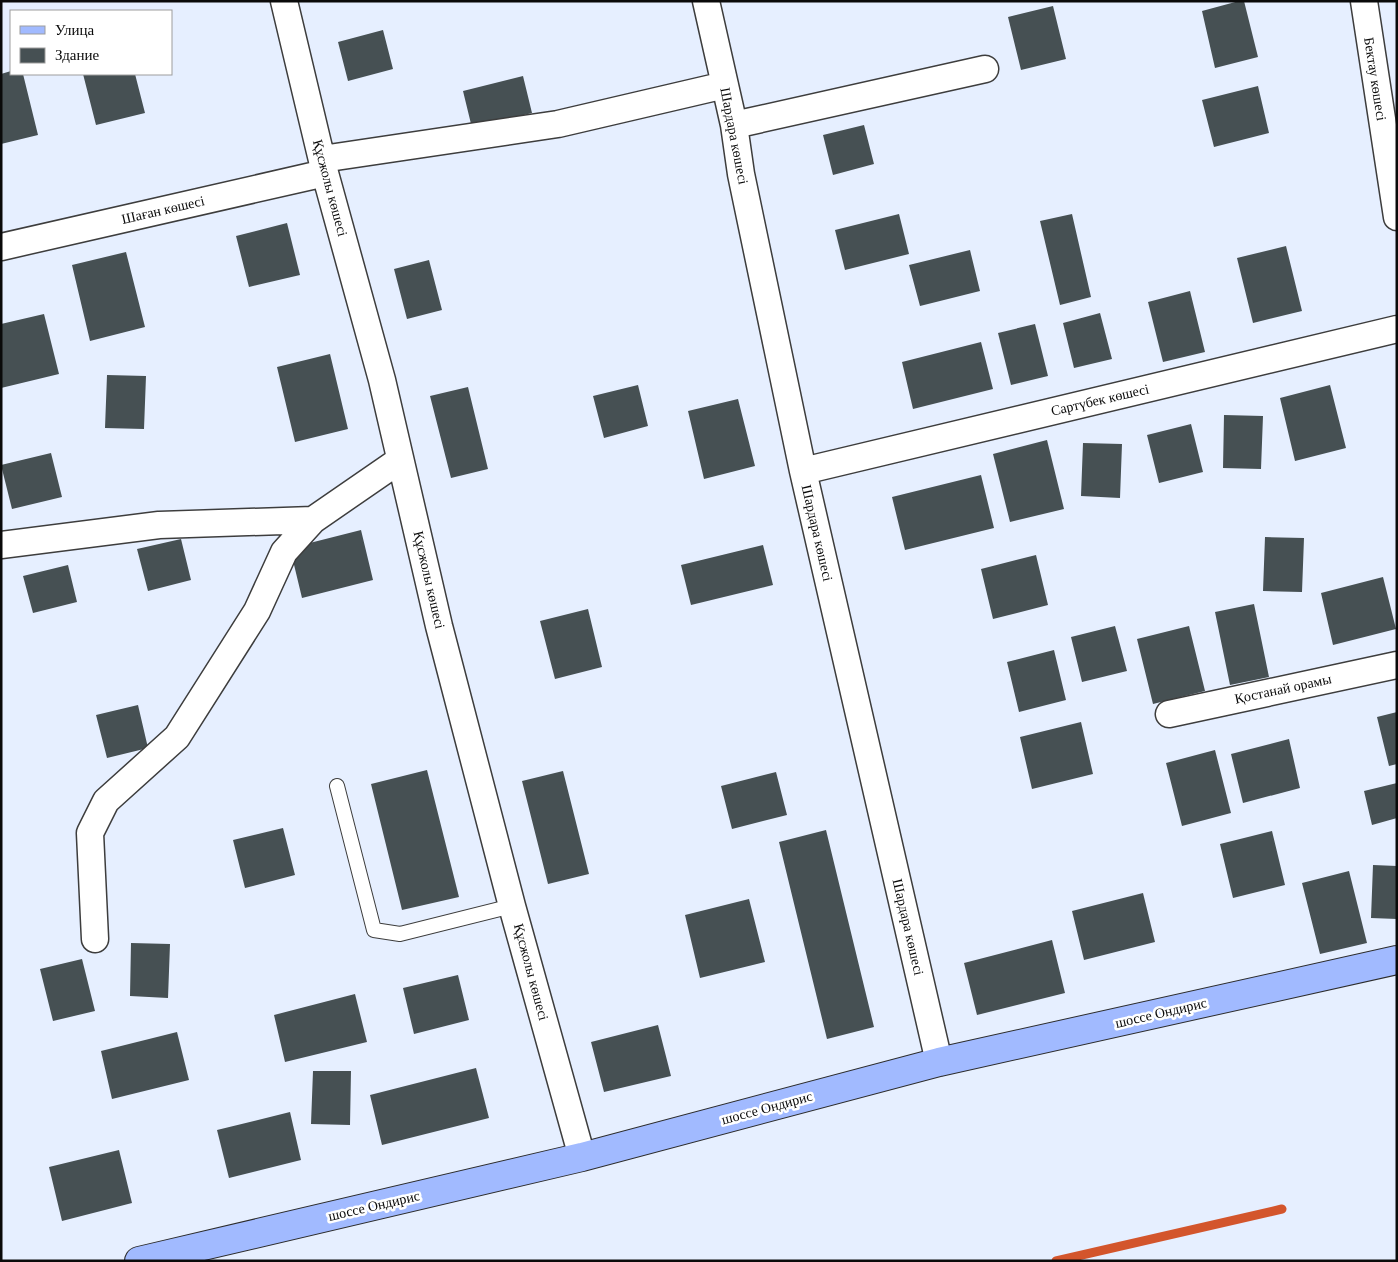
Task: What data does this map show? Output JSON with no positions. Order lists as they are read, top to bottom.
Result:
{
  "streets": {
    "main road": ["шоссе Ондирис"],
    "street": [
      "Бектау көшесі",
      "Шардара көшесі",
      "Құсжолы көшесі",
      "Шаған көшесі",
      "Сартүбек көшесі",
      "Қостанай орамы"
    ]
  },
  "crossings": [
    ["Шардара көшесі", "Шаған көшесі"],
    ["Шардара көшесі", "Сартүбек көшесі"],
    ["Шардара көшесі", "шоссе Ондирис"],
    ["Құсжолы көшесі", "Шаған көшесі"],
    ["Құсжолы көшесі", "шоссе Ондирис"]
  ],
  "legend": ["Улица", "Здание"]
}
